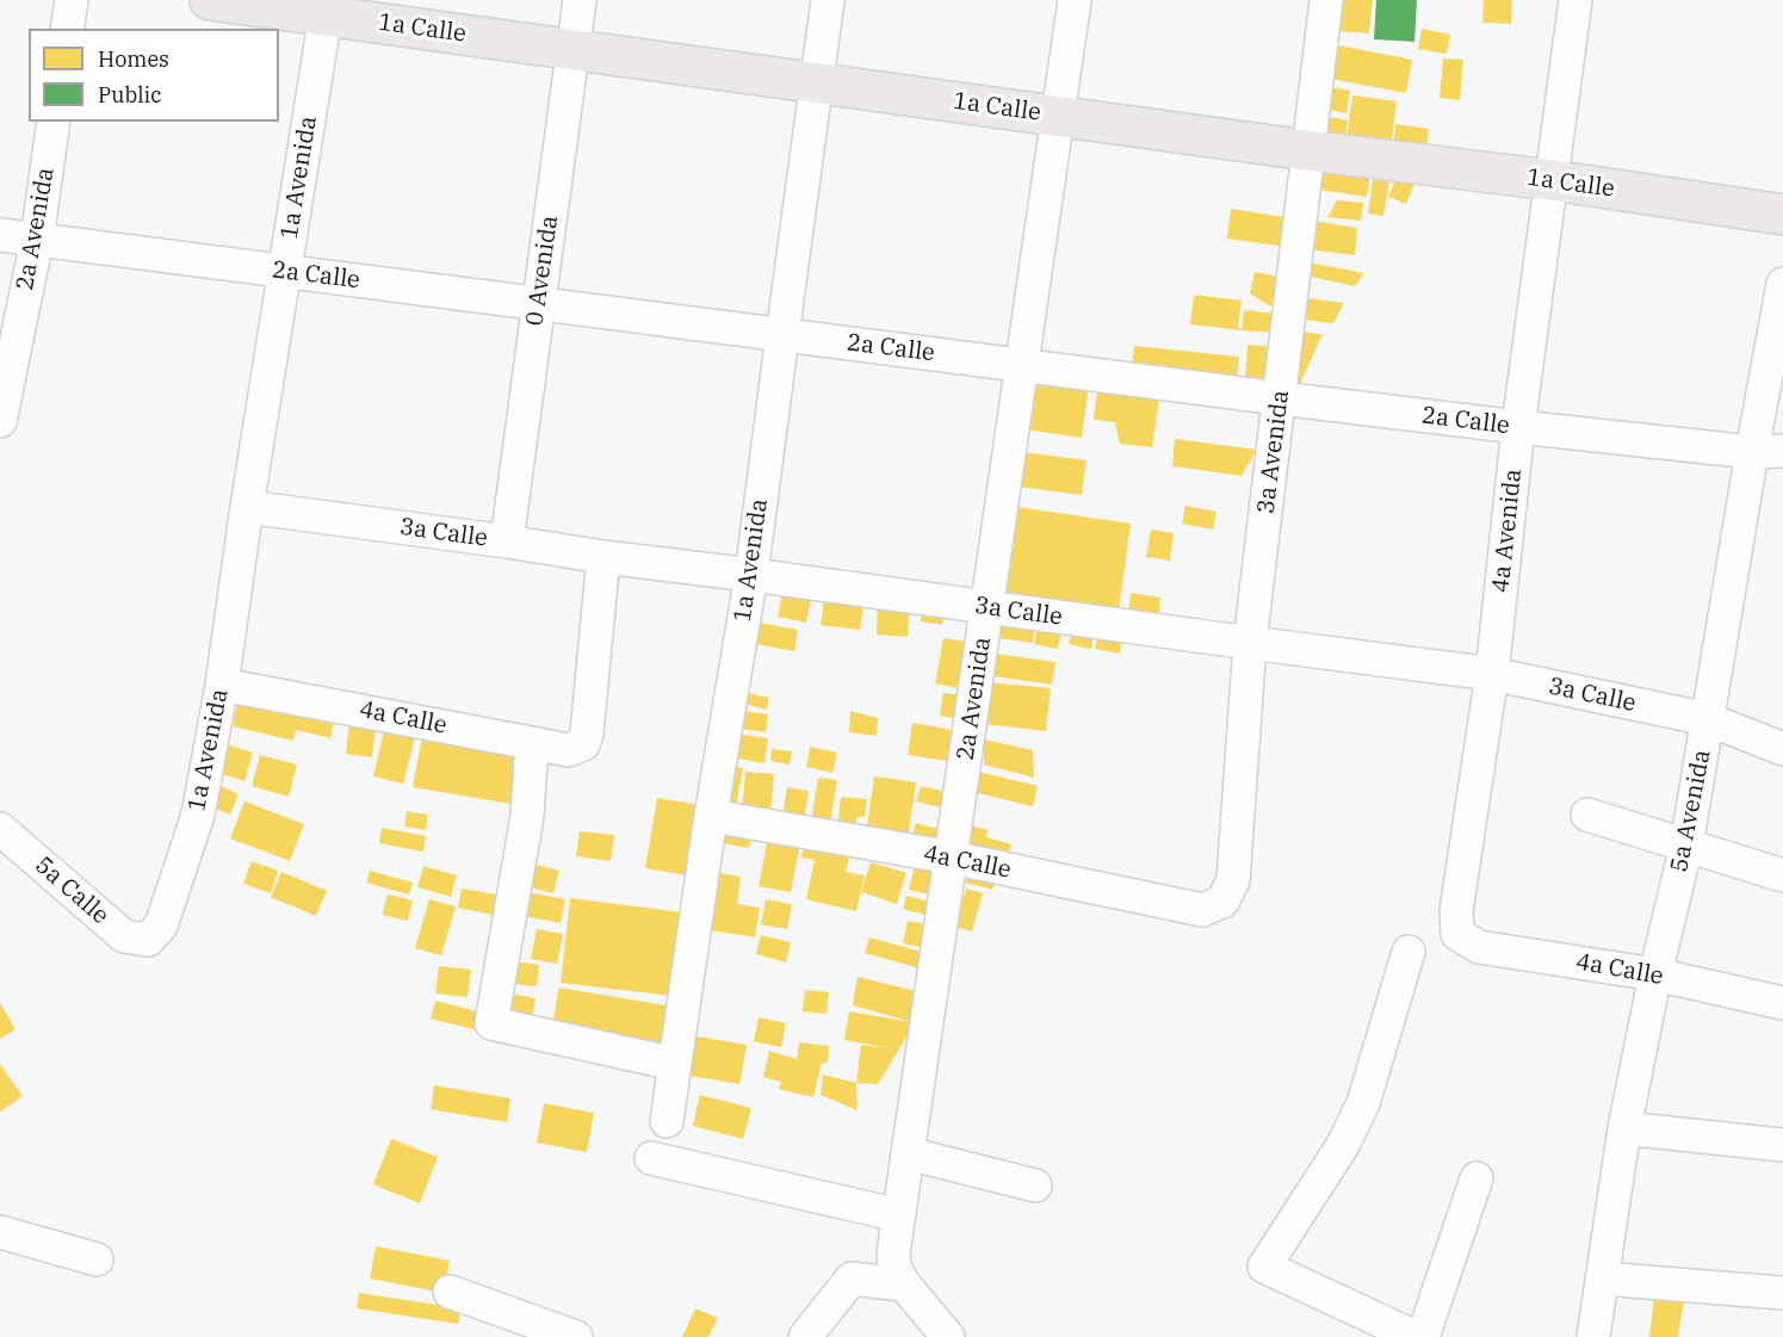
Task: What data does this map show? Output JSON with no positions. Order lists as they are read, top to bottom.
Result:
{
  "streets": {
    "main road": ["1a Calle"],
    "street": [
      "1a Avenida",
      "2a Avenida",
      "0 Avenida",
      "2a Calle",
      "3a Avenida",
      "4a Avenida",
      "3a Calle",
      "4a Calle",
      "5a Avenida",
      "5a Calle"
    ]
  },
  "crossings": [
    ["1a Calle", "1a Avenida"],
    ["1a Calle", "2a Avenida"],
    ["1a Calle", "0 Avenida"],
    ["1a Calle", "3a Avenida"],
    ["1a Calle", "4a Avenida"],
    ["1a Avenida", "2a Calle"],
    ["1a Avenida", "3a Calle"],
    ["1a Avenida", "4a Calle"],
    ["1a Avenida", "5a Calle"],
    ["2a Avenida", "2a Calle"],
    ["2a Avenida", "3a Calle"],
    ["2a Avenida", "4a Calle"],
    ["0 Avenida", "2a Calle"],
    ["0 Avenida", "3a Calle"],
    ["2a Calle", "3a Avenida"],
    ["2a Calle", "4a Avenida"],
    ["2a Calle", "5a Avenida"],
    ["3a Avenida", "3a Calle"],
    ["3a Avenida", "4a Calle"],
    ["4a Avenida", "3a Calle"],
    ["4a Avenida", "4a Calle"],
    ["3a Calle", "4a Calle"],
    ["3a Calle", "5a Avenida"],
    ["4a Calle", "5a Avenida"]
  ],
  "legend": ["Homes", "Public"]
}
